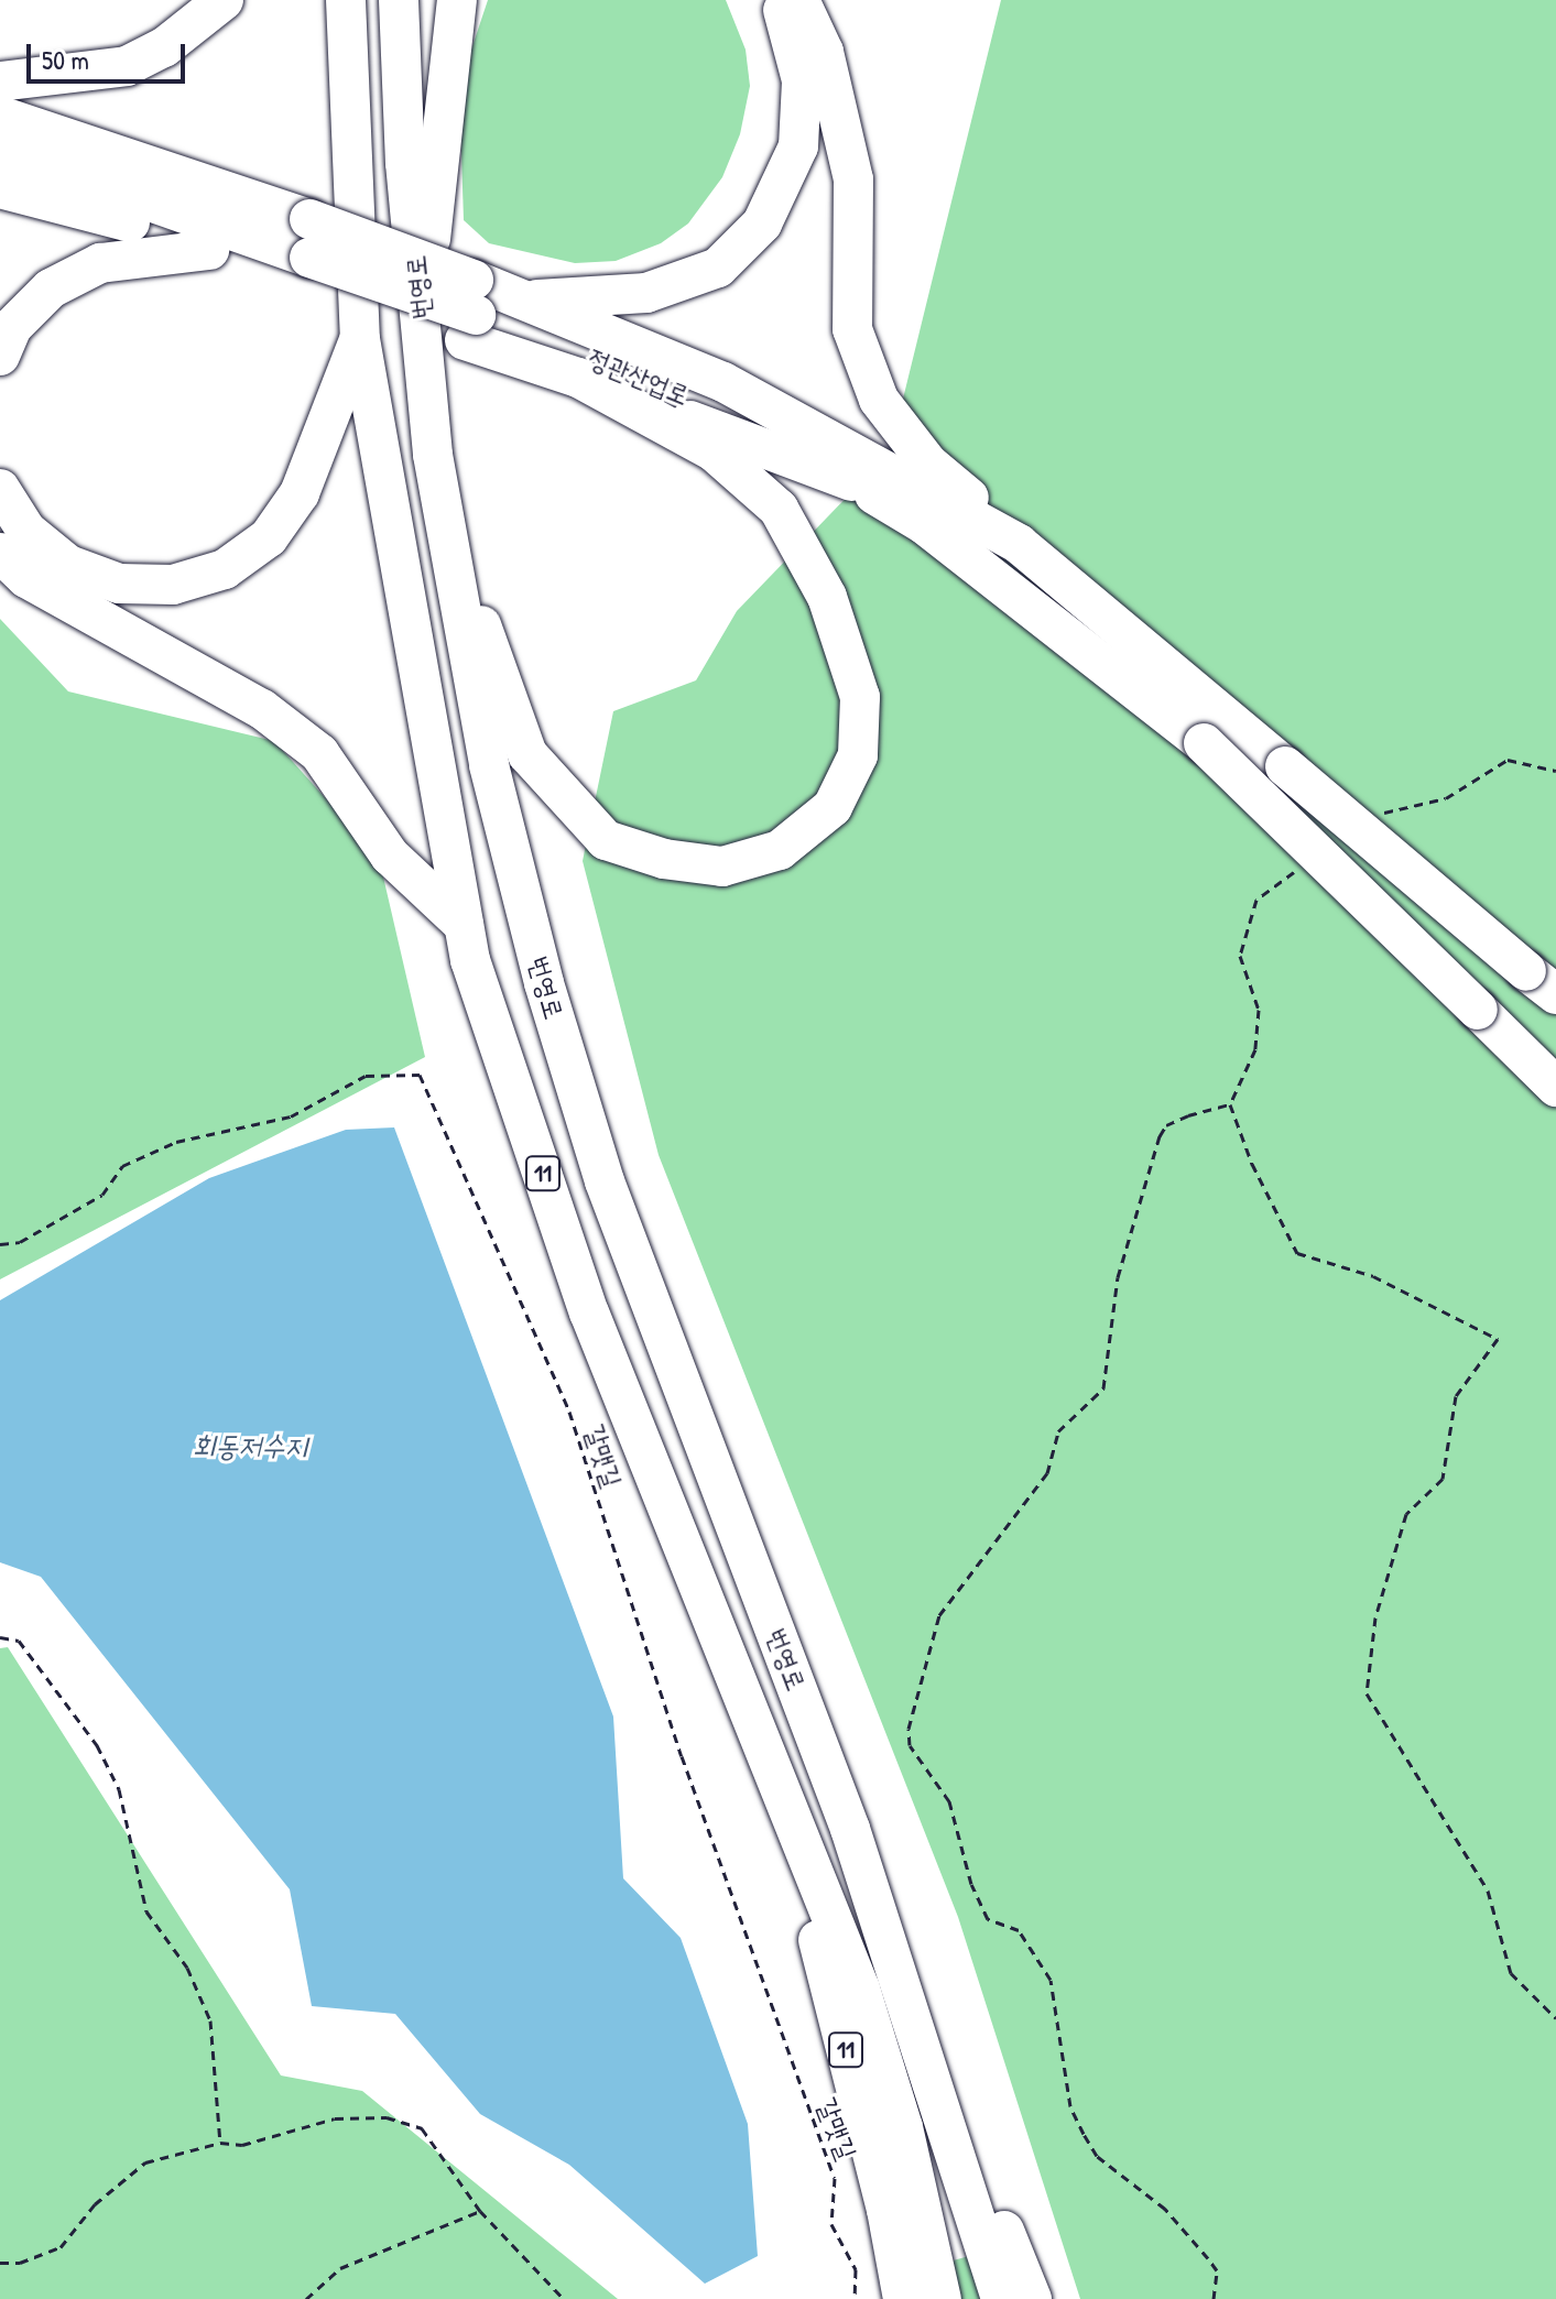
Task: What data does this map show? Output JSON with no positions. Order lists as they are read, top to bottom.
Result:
{
  "streets": {
    "highway": ["번영로", "정관산업로", "11"],
    "path": ["갈맷길"]
  },
  "water": ["회동저수지"],
  "scale_bar": "50 m"
}
